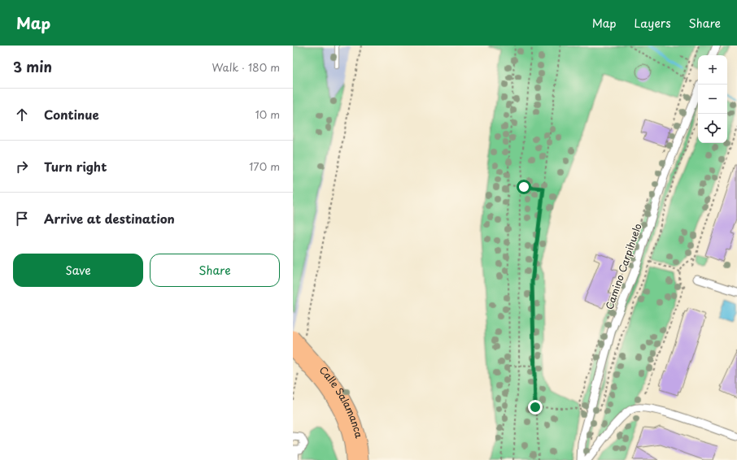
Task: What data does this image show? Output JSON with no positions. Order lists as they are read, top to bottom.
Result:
{
  "streets": {
    "main road": ["Calle Salamanca"],
    "street": ["Camino Carpihuelo"]
  },
  "page": {
    "header": "Map",
    "nav": ["Map", "Layers", "Share"],
    "heading": ["3 min", "Walk · 180 m"],
    "map_buttons": ["+", "−"],
    "list": [
      ["Continue", "10 m"],
      ["Turn right", "170 m"],
      "Arrive at destination"
    ],
    "buttons": ["Save", "Share"]
  }
}
